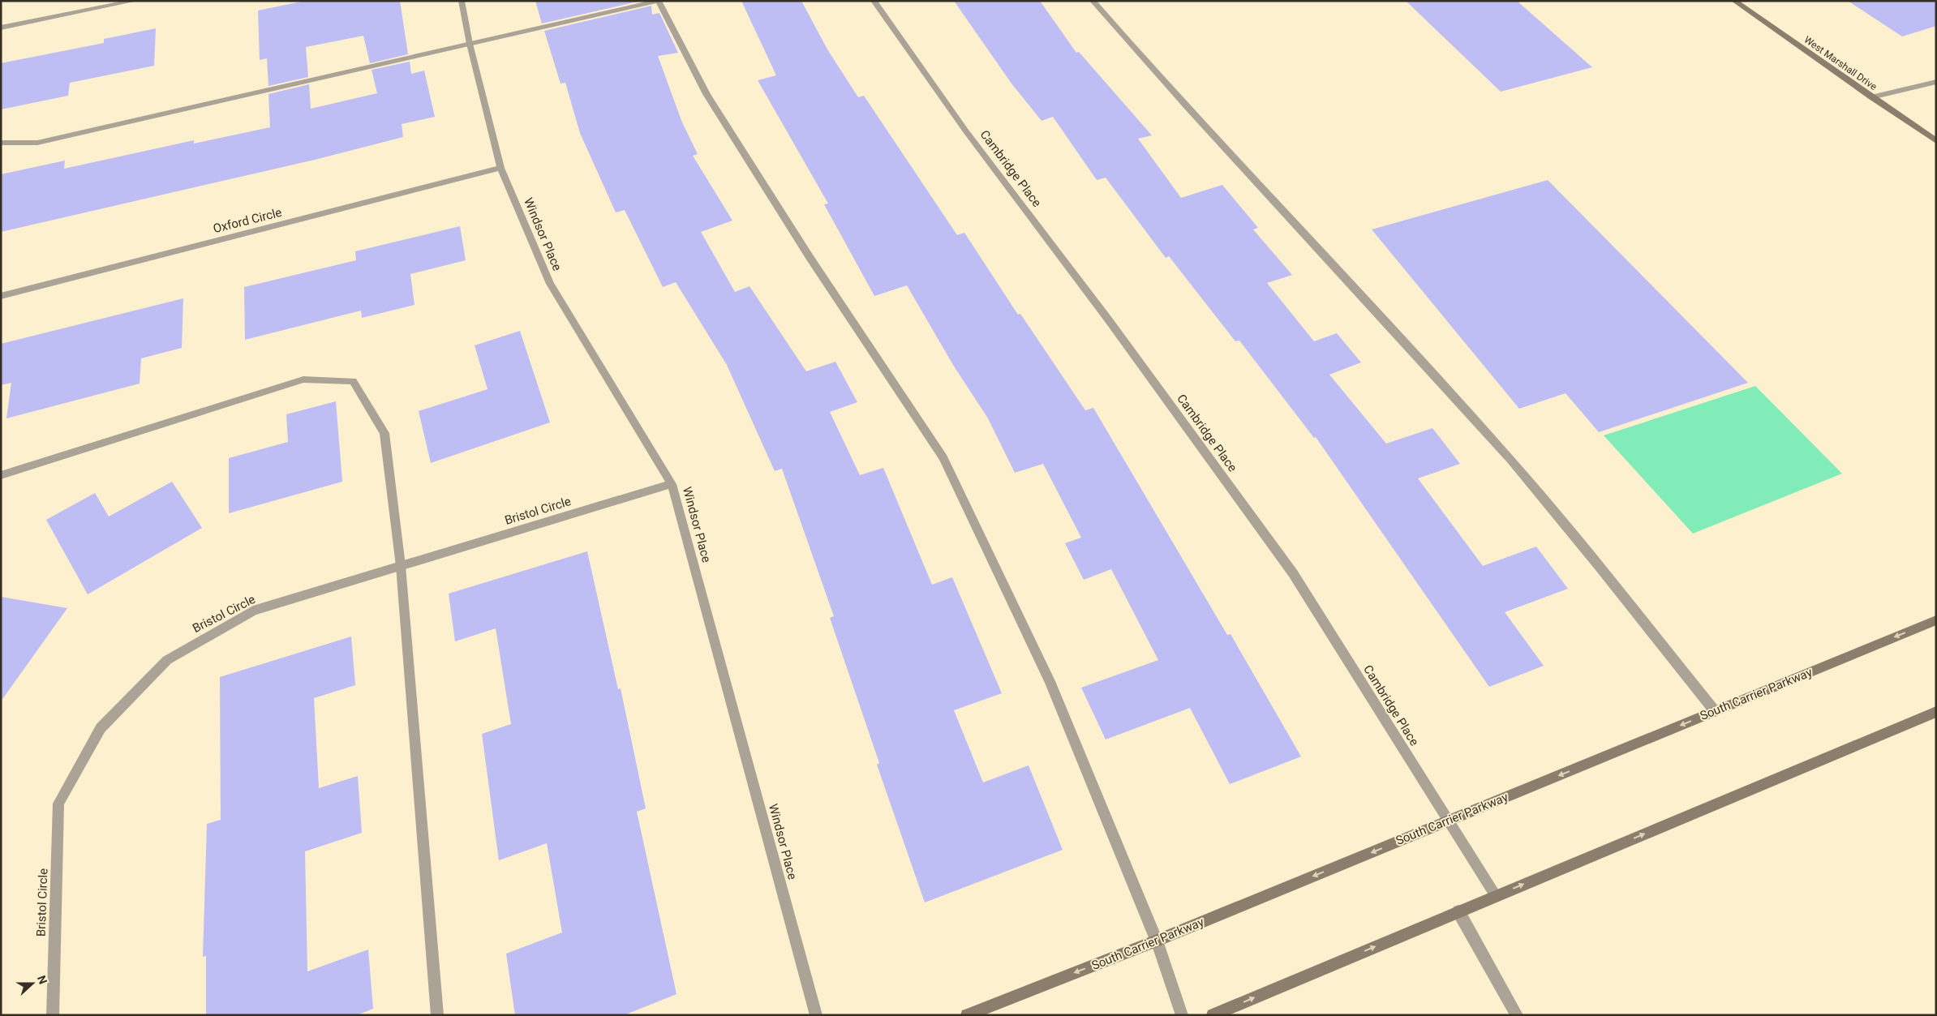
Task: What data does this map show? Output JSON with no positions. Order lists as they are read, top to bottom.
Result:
{
  "streets": {
    "main road": ["West Marshall Drive", "South Carrier Parkway"],
    "street": [
      "Cambridge Place",
      "Oxford Circle",
      "Windsor Place",
      "Bristol Circle"
    ]
  },
  "crossings": [
    ["Cambridge Place", "South Carrier Parkway"],
    ["Oxford Circle", "Windsor Place"],
    ["Windsor Place", "Bristol Circle"]
  ],
  "north": "right"
}
